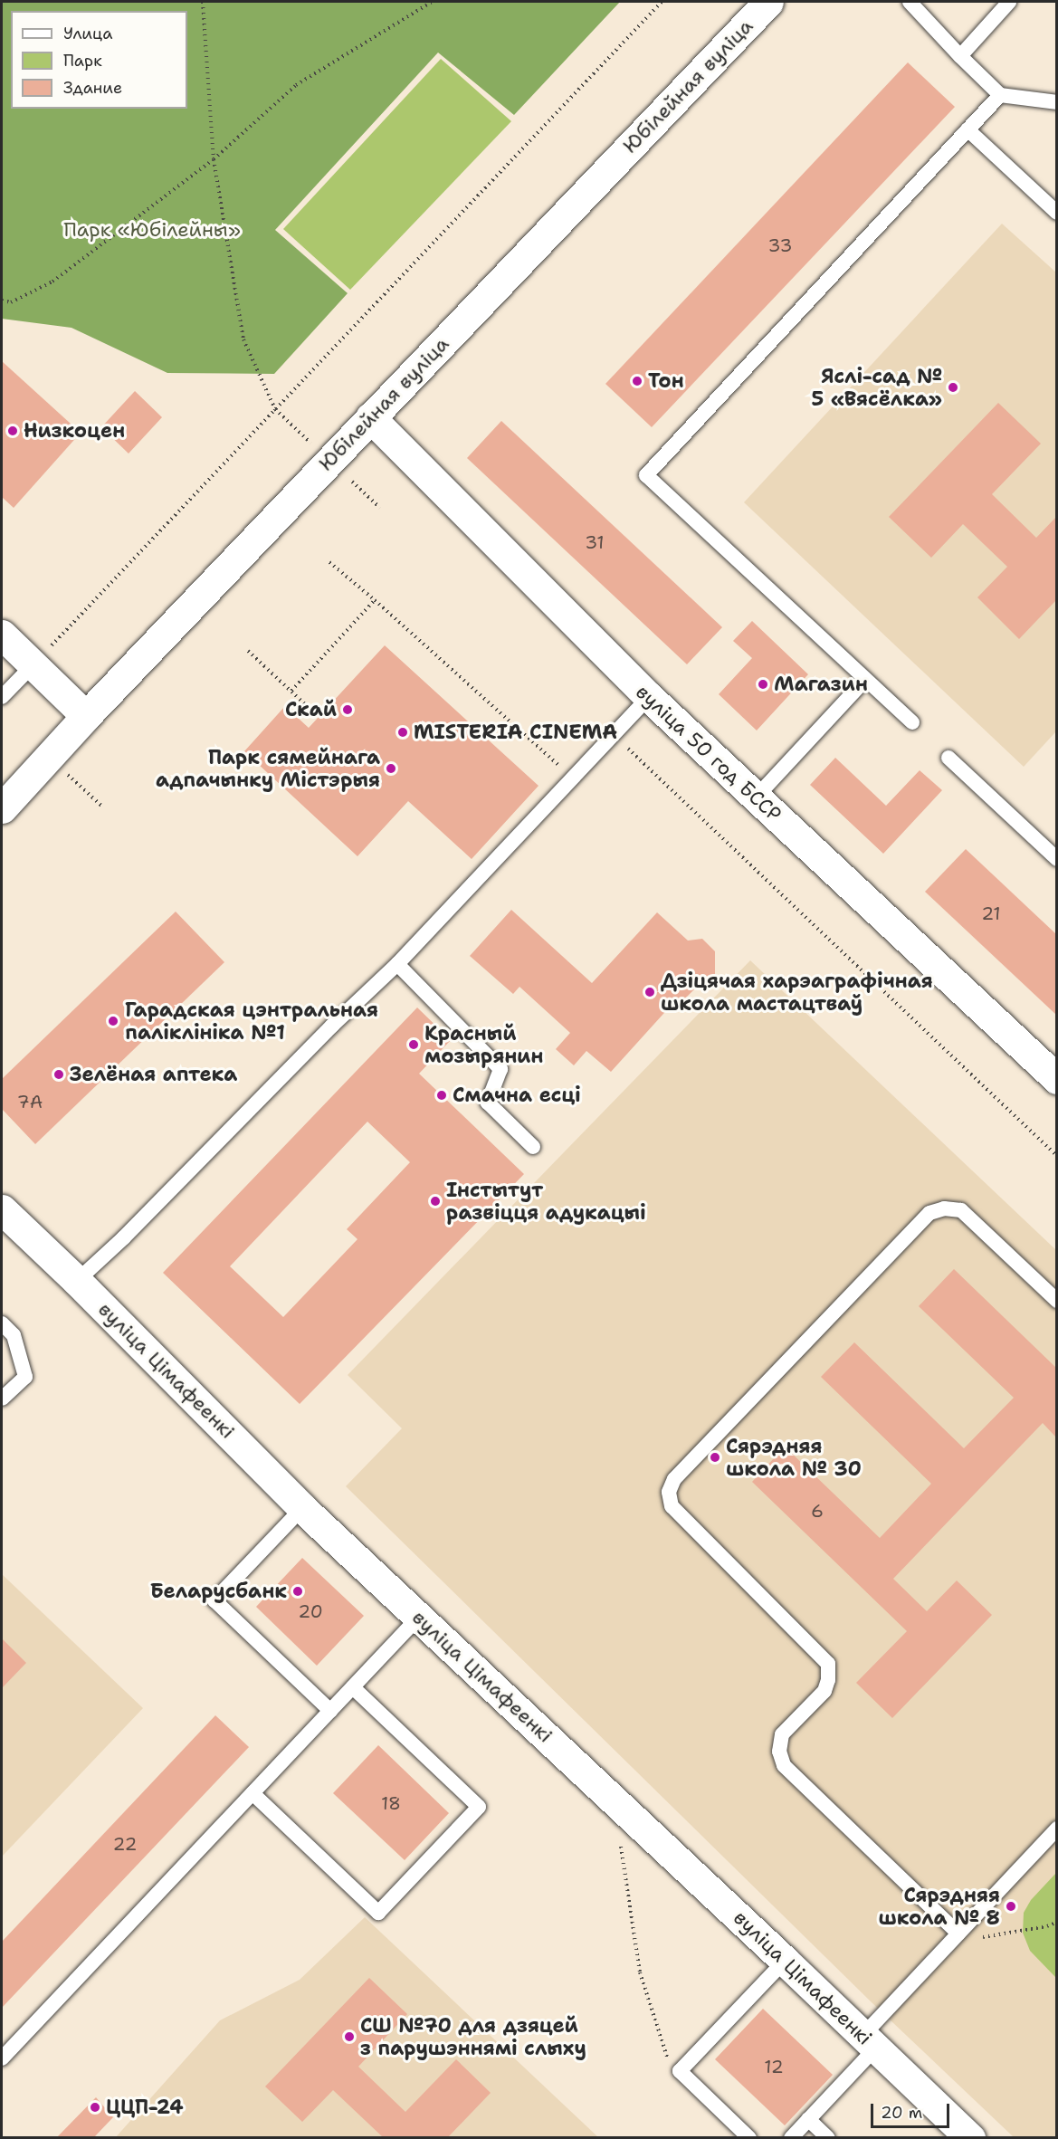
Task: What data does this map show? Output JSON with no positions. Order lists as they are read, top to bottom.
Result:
{
  "streets": {
    "street": ["Юбілейная вуліца", "вуліца 50 год БССР", "вуліца Цімафеенкі"]
  },
  "crossings": [
    ["Юбілейная вуліца", "вуліца 50 год БССР"]
  ],
  "parks": ["Парк «Юбілейны»"],
  "places": [
    "Тон",
    "Яслі-сад № 5 «Вясёлка»",
    "Низкоцен",
    "Магазин",
    "Скай",
    "MISTERIA CINEMA",
    "Парк сямейнага адпачынку Містэрыя",
    "Дзіцячая харэаграфічная школа мастацтваў",
    "Гарадская цэнтральная паліклініка №1",
    "Красный мозырянин",
    "Зелёная аптека",
    "Смачна есцi",
    "Інстытут развіцця адукацыі",
    "Сярэдняя школа № 30",
    "Беларусбанк",
    "Сярэдняя школа № 8",
    "СШ №70 для дзяцей з парушэннямі слыху",
    "ЦЦП-24"
  ],
  "house_numbers": [
    "33",
    "31",
    "21",
    "7А",
    "6",
    "20",
    "18",
    "22",
    "12"
  ],
  "legend": ["Улица", "Парк", "Здание"],
  "scale_bar": "20 m"
}
